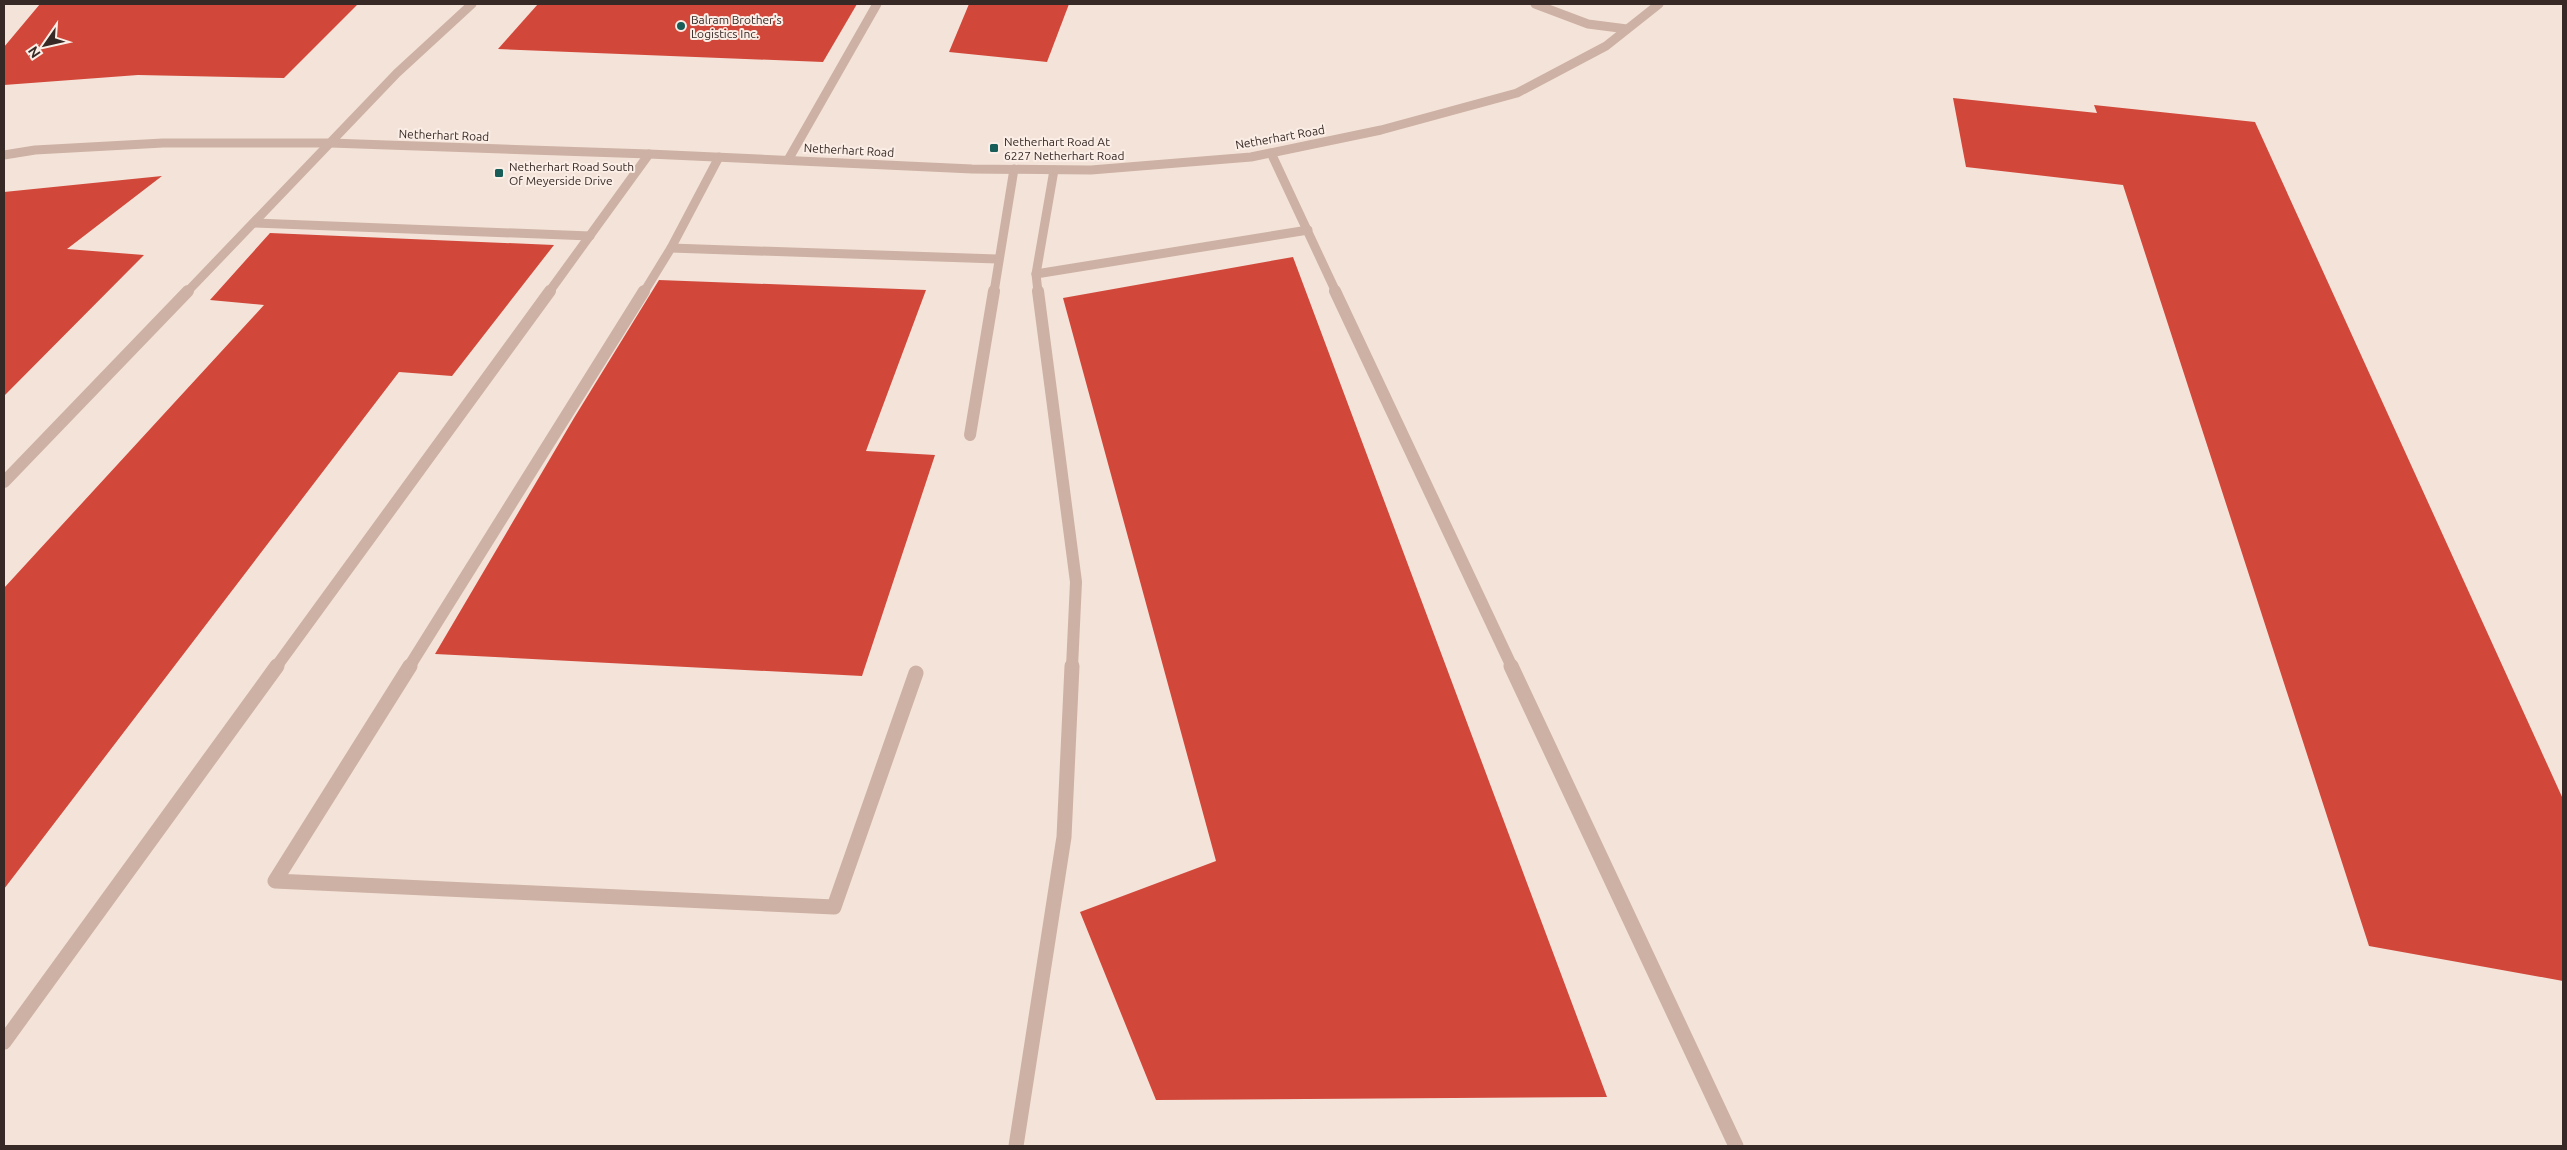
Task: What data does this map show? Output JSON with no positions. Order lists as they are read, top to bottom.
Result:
{
  "streets": {
    "street": ["Netherhart Road"]
  },
  "places": {
    "other": ["Balram Brother's Logistics Inc."],
    "transit": ["Netherhart Road At 6227 Netherhart Road", "Netherhart Road South Of Meyerside Drive"]
  },
  "north": "bottom left"
}
